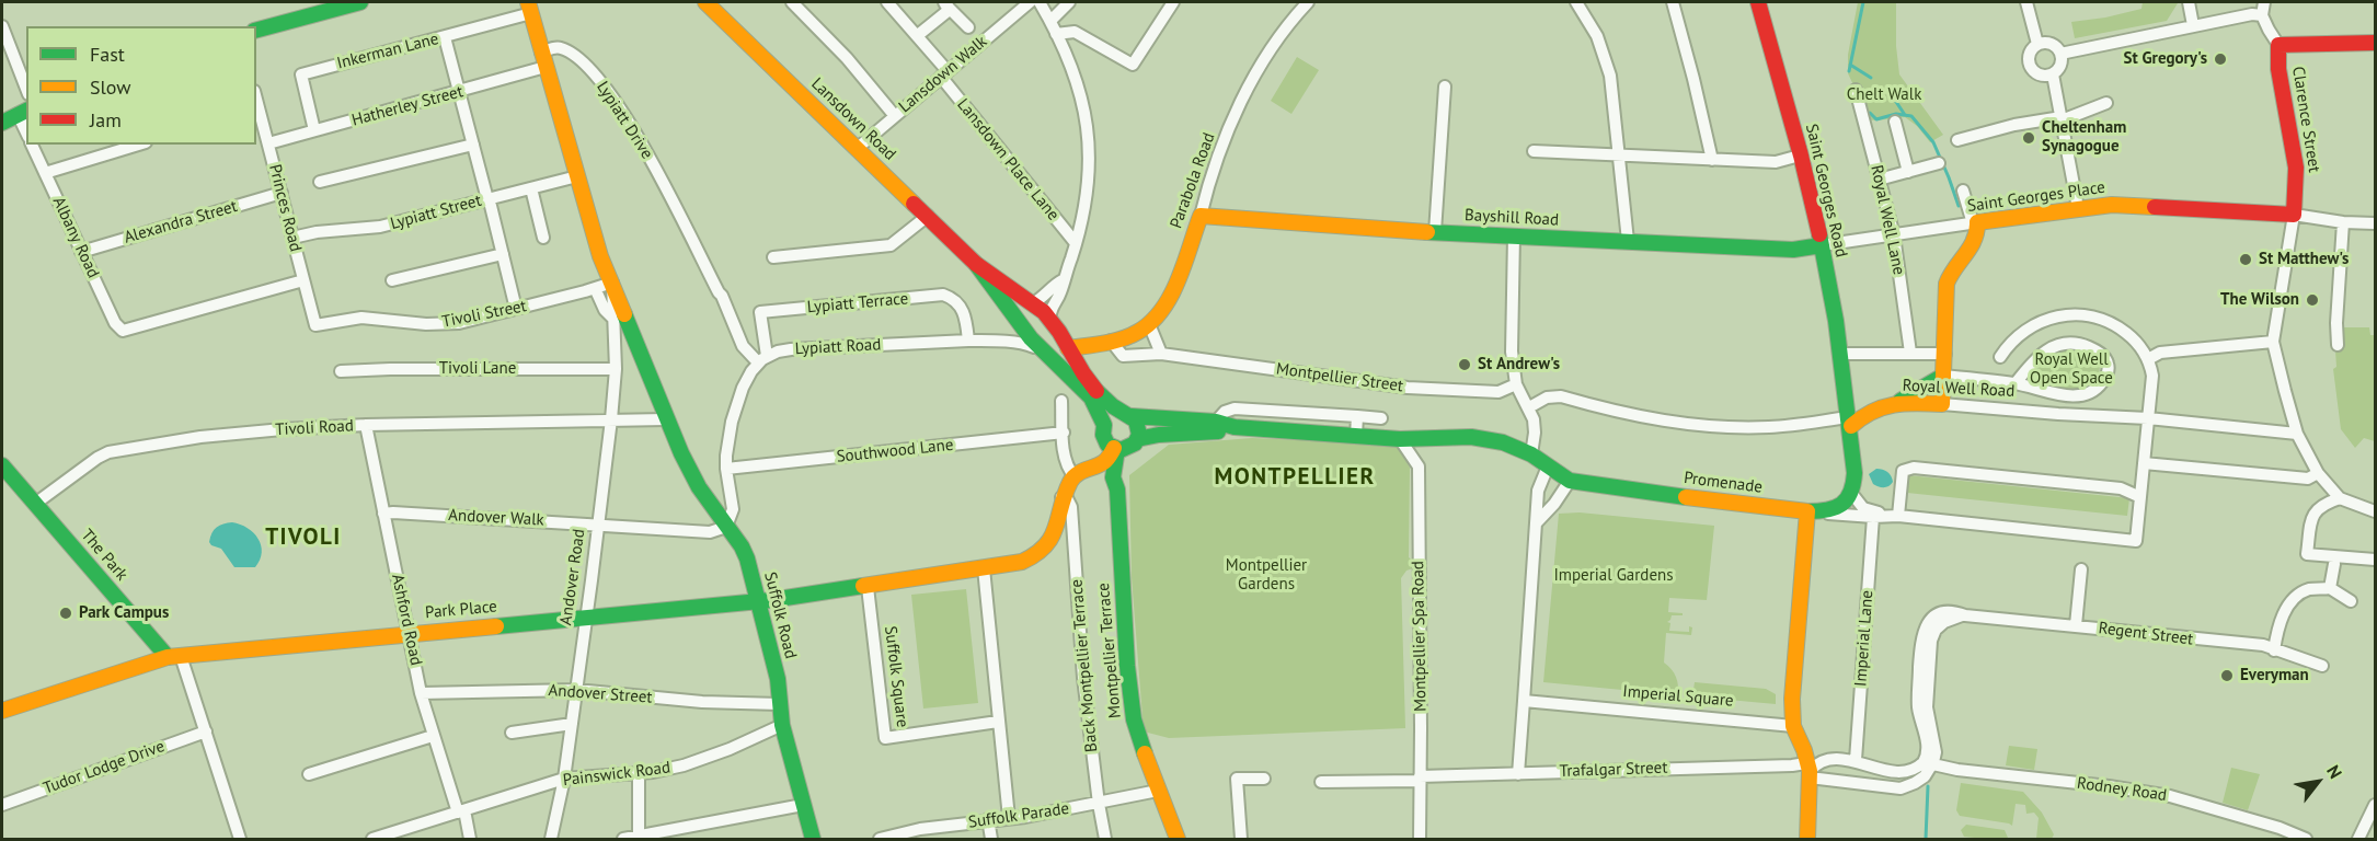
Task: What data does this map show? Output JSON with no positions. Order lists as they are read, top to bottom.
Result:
{
  "streets": {
    "main road": [
      "Lansdown Road",
      "Clarence Street",
      "Parabola Road",
      "Saint Georges Road",
      "Saint Georges Place",
      "Bayshill Road",
      "Royal Well Road",
      "Promenade",
      "The Park",
      "Andover Road",
      "Park Place",
      "Suffolk Road",
      "Montpellier Terrace"
    ],
    "street": [
      "Inkerman Lane",
      "Lansdown Walk",
      "Hatherley Street",
      "Lypiatt Drive",
      "Lansdown Place Lane",
      "Princes Road",
      "Lypiatt Street",
      "Royal Well Lane",
      "Alexandra Street",
      "Albany Road",
      "Lypiatt Terrace",
      "Tivoli Street",
      "Lypiatt Road",
      "Tivoli Lane",
      "Montpellier Street",
      "Tivoli Road",
      "Southwood Lane",
      "Andover Walk",
      "Ashford Road",
      "Regent Street",
      "Montpellier Spa Road",
      "Imperial Lane",
      "Back Montpellier Terrace",
      "Suffolk Square",
      "Andover Street",
      "Imperial Square",
      "Tudor Lodge Drive",
      "Trafalgar Street",
      "Painswick Road",
      "Rodney Road",
      "Suffolk Parade"
    ]
  },
  "crossings": [
    ["Inkerman Lane", "Hatherley Street"],
    ["Inkerman Lane", "Andover Road"],
    ["Lansdown Walk", "Lansdown Road"],
    ["Lansdown Walk", "Lansdown Place Lane"],
    ["Hatherley Street", "Lypiatt Drive"],
    ["Hatherley Street", "Princes Road"],
    ["Hatherley Street", "Andover Road"],
    ["Lansdown Road", "Parabola Road"],
    ["Lansdown Road", "Lypiatt Road"],
    ["Lansdown Road", "Montpellier Terrace"],
    ["Clarence Street", "Saint Georges Place"],
    ["Clarence Street", "Royal Well Road"],
    ["Lypiatt Drive", "Lypiatt Terrace"],
    ["Lypiatt Drive", "Lypiatt Road"],
    ["Lypiatt Drive", "Andover Road"],
    ["Parabola Road", "Bayshill Road"],
    ["Parabola Road", "Lypiatt Road"],
    ["Parabola Road", "Montpellier Street"],
    ["Saint Georges Road", "Saint Georges Place"],
    ["Saint Georges Road", "Bayshill Road"],
    ["Saint Georges Road", "Royal Well Road"],
    ["Saint Georges Place", "Bayshill Road"],
    ["Saint Georges Place", "Royal Well Lane"],
    ["Princes Road", "Lypiatt Street"],
    ["Princes Road", "Alexandra Street"],
    ["Princes Road", "Albany Road"],
    ["Princes Road", "Tivoli Street"],
    ["Lypiatt Street", "Andover Road"],
    ["Alexandra Street", "Albany Road"],
    ["Lypiatt Terrace", "Lypiatt Road"],
    ["Tivoli Street", "Andover Road"],
    ["Tivoli Lane", "Andover Road"],
    ["Tivoli Road", "The Park"],
    ["Tivoli Road", "Andover Road"],
    ["Tivoli Road", "Suffolk Road"],
    ["Tivoli Road", "Ashford Road"],
    ["Promenade", "Montpellier Spa Road"],
    ["Promenade", "Imperial Lane"],
    ["Andover Walk", "Andover Road"],
    ["Andover Walk", "Suffolk Road"],
    ["Andover Walk", "Ashford Road"],
    ["The Park", "Park Place"],
    ["Andover Road", "Park Place"],
    ["Andover Road", "Suffolk Road"],
    ["Andover Road", "Andover Street"],
    ["Andover Road", "Painswick Road"],
    ["Park Place", "Suffolk Road"],
    ["Park Place", "Ashford Road"],
    ["Suffolk Road", "Andover Street"],
    ["Suffolk Road", "Painswick Road"],
    ["Ashford Road", "Andover Street"],
    ["Ashford Road", "Painswick Road"],
    ["Regent Street", "Rodney Road"],
    ["Montpellier Spa Road", "Trafalgar Street"],
    ["Montpellier Terrace", "Suffolk Parade"],
    ["Back Montpellier Terrace", "Suffolk Parade"]
  ],
  "districts": ["MONTPELLIER", "TIVOLI"],
  "parks": [
    "Chelt Walk",
    "Royal Well Open Space",
    "Montpellier Gardens",
    "Imperial Gardens"
  ],
  "places": [
    "St Gregory's",
    "Cheltenham Synagogue",
    "St Matthew's",
    "The Wilson",
    "St Andrew's",
    "Park Campus",
    "Everyman"
  ],
  "legend": ["Fast", "Slow", "Jam"],
  "north": "top right"
}
